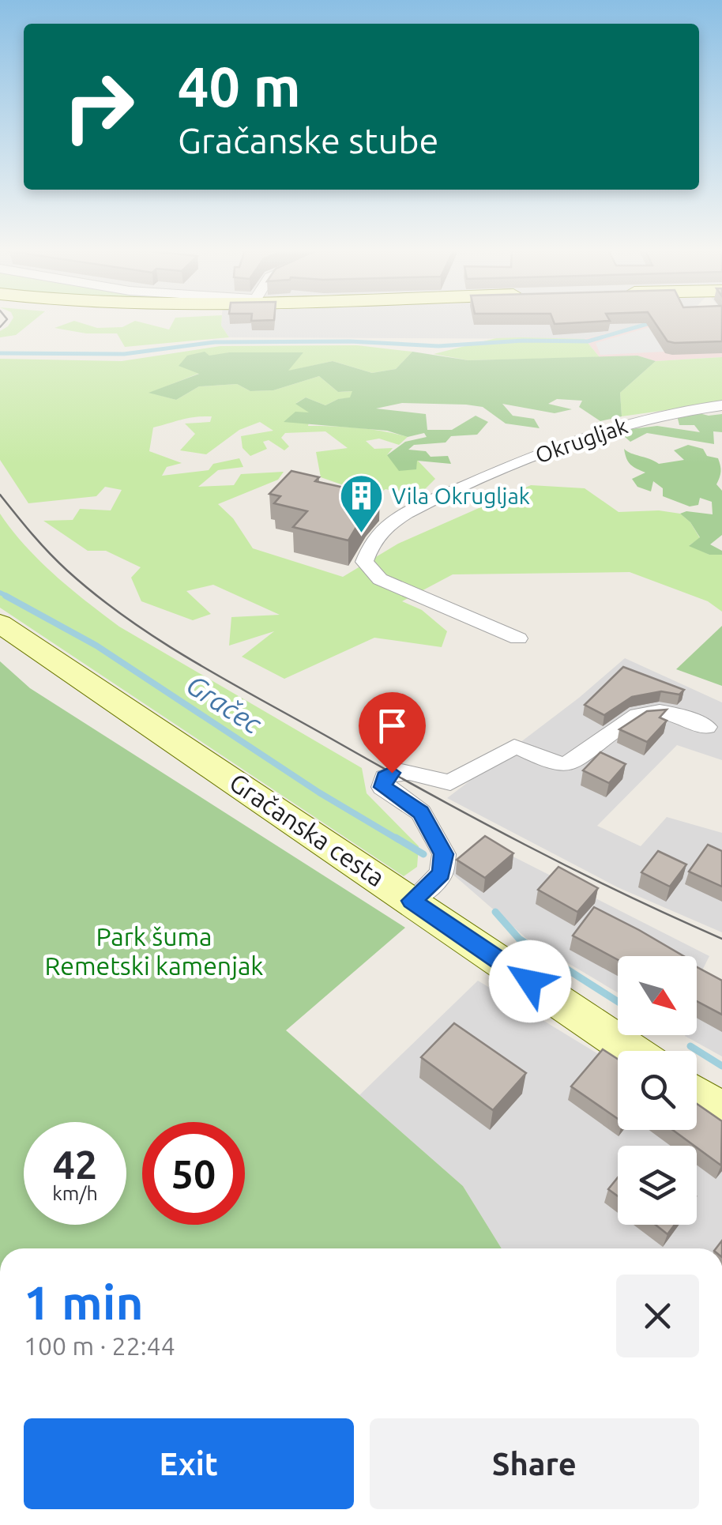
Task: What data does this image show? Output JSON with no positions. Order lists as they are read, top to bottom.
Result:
{
  "streets": {
    "main road": ["Gračanska cesta"],
    "street": ["Okrugljak"]
  },
  "water": ["Gračec"],
  "parks": ["Park šuma Remetski kamenjak"],
  "places": {
    "building": ["Vila Okrugljak"]
  },
  "north": "bottom right",
  "page": {
    "turn": ["40 m", "Gračanske stube"],
    "speed": "42 km/h",
    "limit": "50",
    "heading": ["1 min", "100 m · 22:44"],
    "buttons": ["Exit", "Share"]
  }
}
